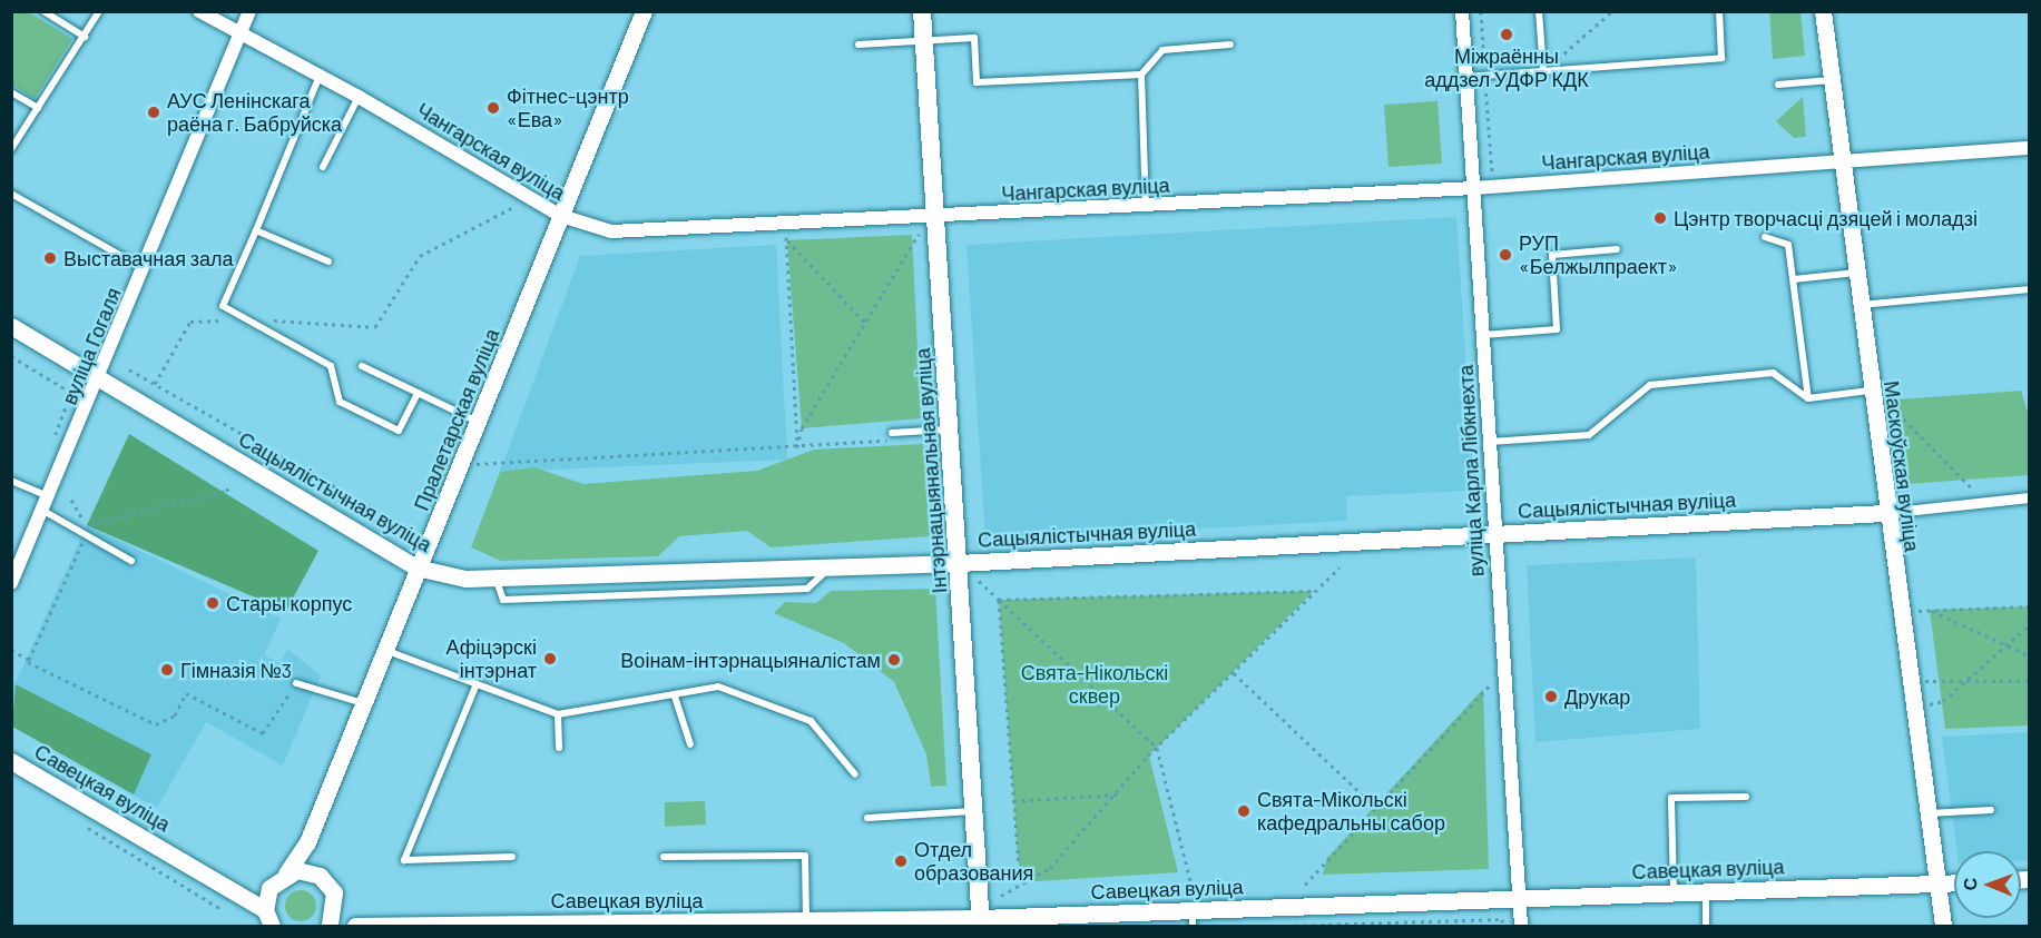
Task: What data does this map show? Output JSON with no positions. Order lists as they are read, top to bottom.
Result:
{
  "streets": {
    "main road": ["Інтэрнацыянальная вуліца"],
    "street": [
      "Чангарская вуліца",
      "вуліца Гогаля",
      "Пралетарская вуліца",
      "Маскоўская вуліца",
      "вуліца Карла Лібкнехта",
      "Сацыялістычная вуліца",
      "Савецкая вуліца"
    ]
  },
  "crossings": [
    ["Чангарская вуліца", "вуліца Гогаля"],
    ["Чангарская вуліца", "Пралетарская вуліца"],
    ["Чангарская вуліца", "Маскоўская вуліца"],
    ["Чангарская вуліца", "Інтэрнацыянальная вуліца"],
    ["Чангарская вуліца", "вуліца Карла Лібкнехта"],
    ["вуліца Гогаля", "Сацыялістычная вуліца"],
    ["Пралетарская вуліца", "Сацыялістычная вуліца"],
    ["Пралетарская вуліца", "Савецкая вуліца"],
    ["Маскоўская вуліца", "Сацыялістычная вуліца"],
    ["Маскоўская вуліца", "Савецкая вуліца"],
    ["Інтэрнацыянальная вуліца", "Сацыялістычная вуліца"],
    ["Інтэрнацыянальная вуліца", "Савецкая вуліца"],
    ["вуліца Карла Лібкнехта", "Сацыялістычная вуліца"],
    ["вуліца Карла Лібкнехта", "Савецкая вуліца"]
  ],
  "parks": ["Свята-Нікольскі сквер"],
  "places": [
    "Міжраённы аддзел УДФР КДК",
    "Фітнес-цэнтр «Ева»",
    "АУС Ленінскага раёна г. Бабруйска",
    "Цэнтр творчасці дзяцей і моладзі",
    "РУП «Белжылпраект»",
    "Выставачная зала",
    "Стары корпус",
    "Афіцэрскі інтэрнат",
    "Воінам-інтэрнацыяналістам",
    "Гімназія №3",
    "Друкар",
    "Свята-Мікольскі кафедральны сабор",
    "Отдел образования"
  ],
  "north": "left"
}
